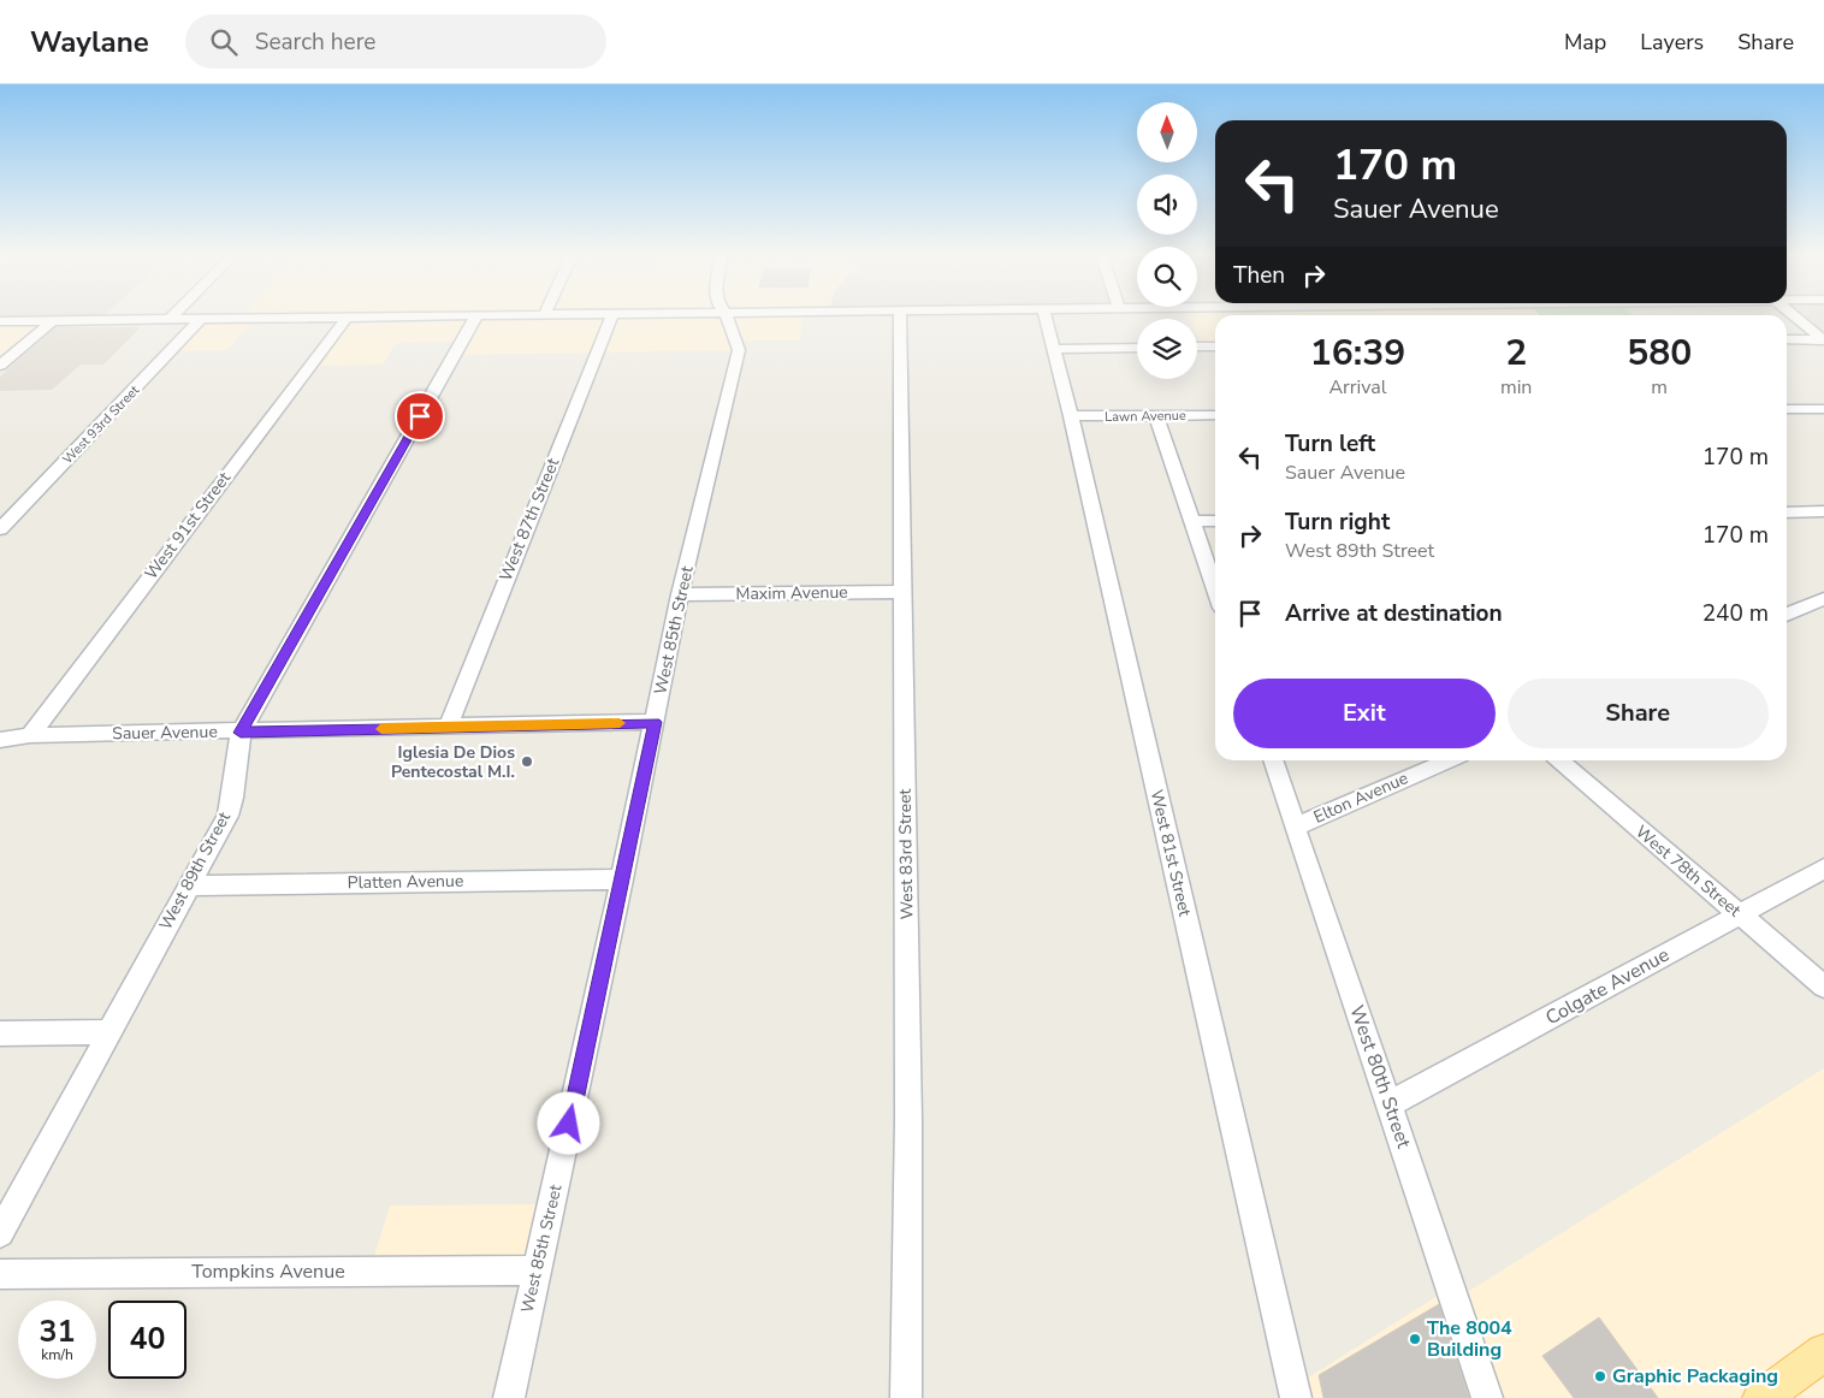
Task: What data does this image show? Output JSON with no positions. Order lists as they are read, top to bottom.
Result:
{
  "streets": {
    "street": [
      "Lawn Avenue",
      "West 93rd Street",
      "West 87th Street",
      "West 91st Street",
      "Maxim Avenue",
      "West 85th Street",
      "Sauer Avenue",
      "Elton Avenue",
      "West 81st Street",
      "West 83rd Street",
      "West 89th Street",
      "West 78th Street",
      "Platten Avenue",
      "Colgate Avenue",
      "West 80th Street",
      "Tompkins Avenue"
    ]
  },
  "crossings": [
    ["Lawn Avenue", "West 81st Street"],
    ["West 87th Street", "Sauer Avenue"],
    ["West 91st Street", "Sauer Avenue"],
    ["Maxim Avenue", "West 85th Street"],
    ["Maxim Avenue", "West 83rd Street"],
    ["West 85th Street", "Sauer Avenue"],
    ["West 85th Street", "Platten Avenue"],
    ["West 85th Street", "Tompkins Avenue"],
    ["Sauer Avenue", "West 89th Street"],
    ["Elton Avenue", "West 80th Street"],
    ["West 89th Street", "Platten Avenue"],
    ["West 78th Street", "Colgate Avenue"],
    ["Colgate Avenue", "West 80th Street"]
  ],
  "places": ["Iglesia De Dios Pentecostal M.I.", "The 8004 Building", "Graphic Packaging"],
  "north": "top",
  "page": {
    "header": "Waylane",
    "search": "Search here",
    "nav": ["Map", "Layers", "Share"],
    "turn": ["170 m", "Sauer Avenue"],
    "then": "Then",
    "eta": [
      "16:39",
      "Arrival",
      "2",
      "min",
      "580",
      "m"
    ],
    "list": [
      {
        "name": "Turn left",
        "note": "Sauer Avenue",
        "value": "170 m"
      },
      {
        "name": "Turn right",
        "note": "West 89th Street",
        "value": "170 m"
      },
      {
        "name": "Arrive at destination",
        "value": "240 m"
      }
    ],
    "buttons": ["Exit", "Share"],
    "speed": "31 km/h",
    "limit": "40"
  }
}
